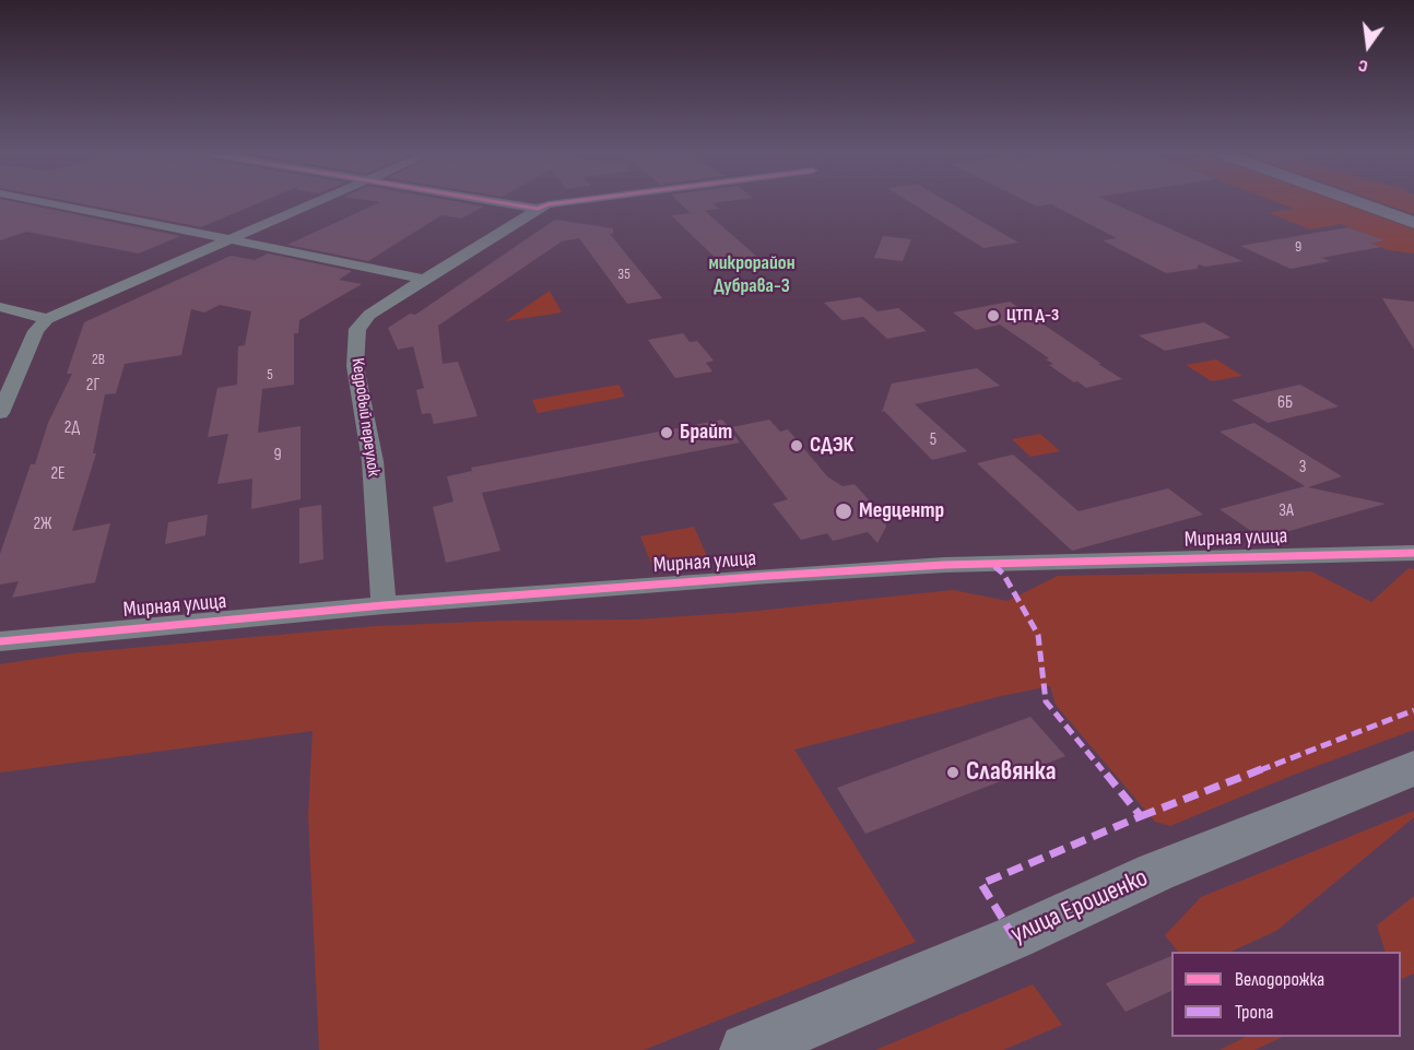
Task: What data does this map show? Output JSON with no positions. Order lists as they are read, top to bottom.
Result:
{
  "streets": {
    "main road": ["улица Ерошенко"],
    "street": ["Кедровый переулок", "Мирная улица"]
  },
  "crossings": [
    ["Кедровый переулок", "Мирная улица"]
  ],
  "districts": ["микрорайон Дубрава-3"],
  "places": [
    "ЦТП Д-3",
    "Брайт",
    "СДЭК",
    "Медцентр",
    "Славянка"
  ],
  "house_numbers": [
    "9",
    "35",
    "2В",
    "5",
    "2Г",
    "6Б",
    "2Д",
    "5",
    "9",
    "3",
    "2Е",
    "3А",
    "2Ж"
  ],
  "legend": ["Велодорожка", "Тропа"],
  "north": "bottom"
}
